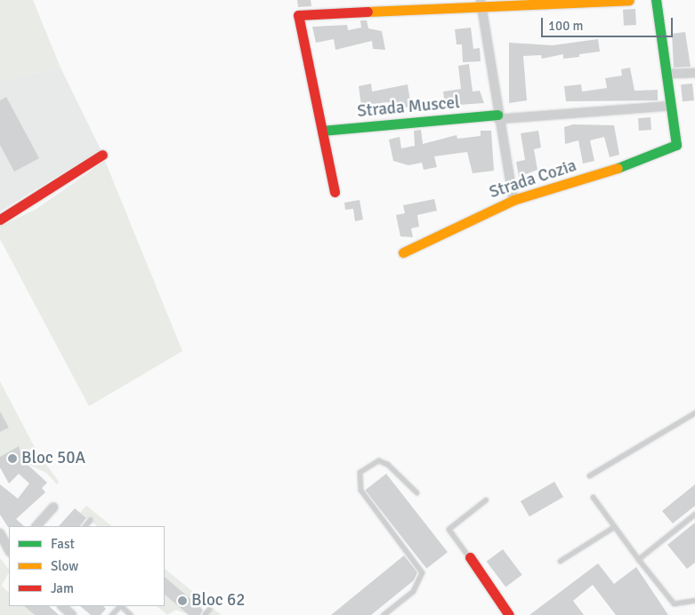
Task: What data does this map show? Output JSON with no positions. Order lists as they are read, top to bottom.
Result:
{
  "streets": {
    "street": ["Strada Muscel", "Strada Cozia"]
  },
  "crossings": [
    ["Strada Muscel", "Strada Cozia"]
  ],
  "places": ["Bloc 50A", "Bloc 62"],
  "legend": ["Fast", "Slow", "Jam"],
  "scale_bar": "100 m"
}
